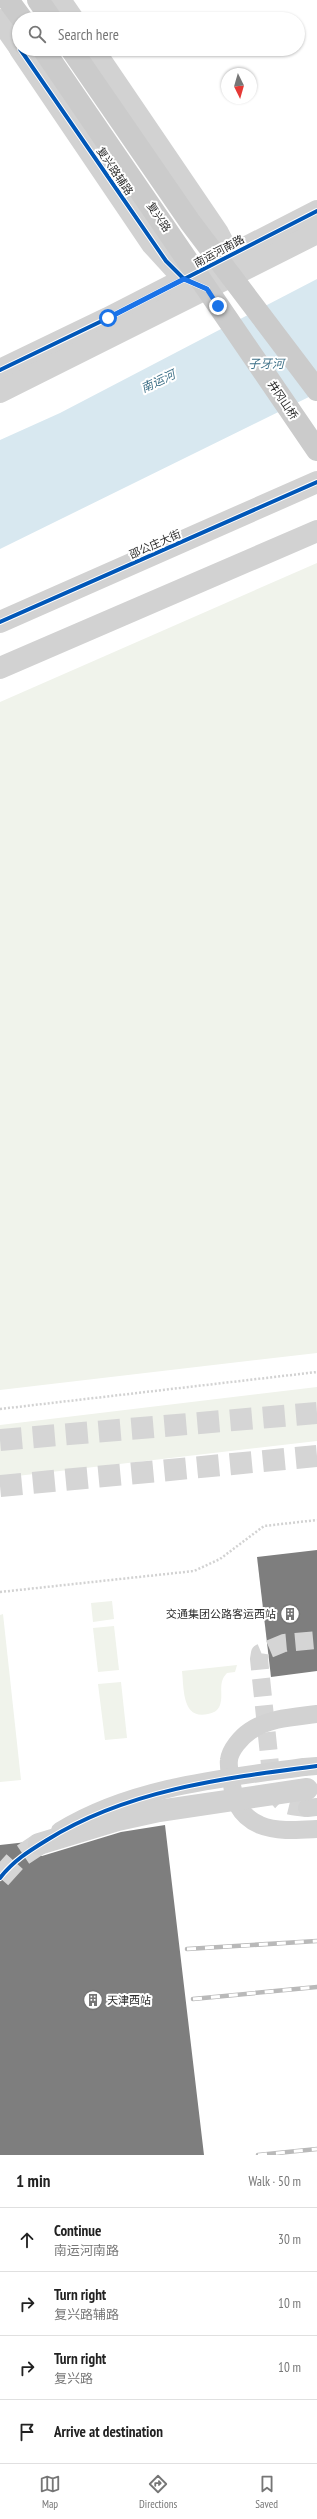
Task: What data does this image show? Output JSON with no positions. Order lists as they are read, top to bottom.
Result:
{
  "streets": {
    "main road": ["复兴路", "井冈山桥"],
    "street": ["复兴路辅路", "南运河南路", "邵公庄大街"]
  },
  "crossings": [
    ["复兴路辅路", "复兴路"],
    ["复兴路辅路", "南运河南路"],
    ["复兴路辅路", "井冈山桥"],
    ["复兴路", "南运河南路"],
    ["复兴路", "井冈山桥"],
    ["南运河南路", "井冈山桥"]
  ],
  "water": ["子牙河", "南运河"],
  "places": {
    "building": ["交通集团公路客运西站", "天津西站"]
  },
  "north": "bottom",
  "page": {
    "search": "Search here",
    "heading": ["1 min", "Walk · 50 m"],
    "list": [
      ["Continue", "南运河南路", "30 m"],
      ["Turn right", "复兴路辅路", "10 m"],
      ["Turn right", "复兴路", "10 m"],
      "Arrive at destination"
    ],
    "nav": ["Map", "Directions", "Saved"]
  }
}
